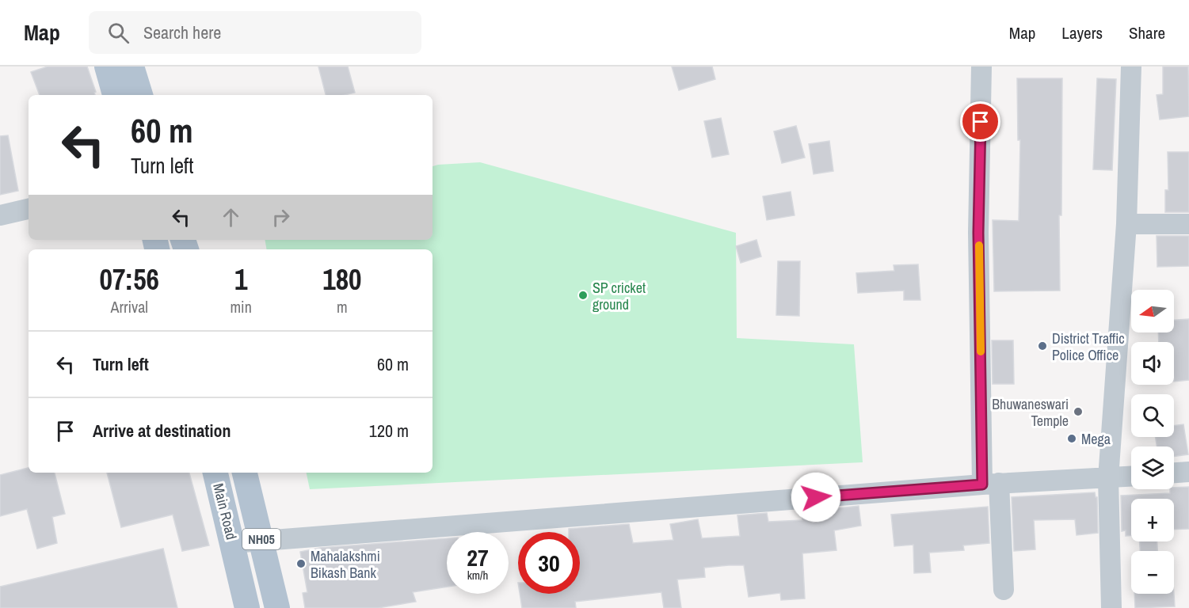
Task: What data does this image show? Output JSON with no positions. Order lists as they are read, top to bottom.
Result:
{
  "streets": {
    "main road": ["Main Road", "NH05"]
  },
  "places": [
    "SP cricket ground",
    "District Traffic Police Office",
    "Bhuwaneswari Temple",
    "Mega",
    "Mahalakshmi Bikash Bank"
  ],
  "north": "left",
  "page": {
    "header": "Map",
    "search": "Search here",
    "nav": ["Map", "Layers", "Share"],
    "turn": ["60 m", "Turn left"],
    "eta": [
      "07:56",
      "Arrival",
      "1",
      "min",
      "180",
      "m"
    ],
    "map_buttons": ["+", "−"],
    "list": [
      {
        "name": "Turn left",
        "value": "60 m"
      },
      {
        "name": "Arrive at destination",
        "value": "120 m"
      }
    ],
    "speed": "27 km/h",
    "limit": "30"
  }
}
